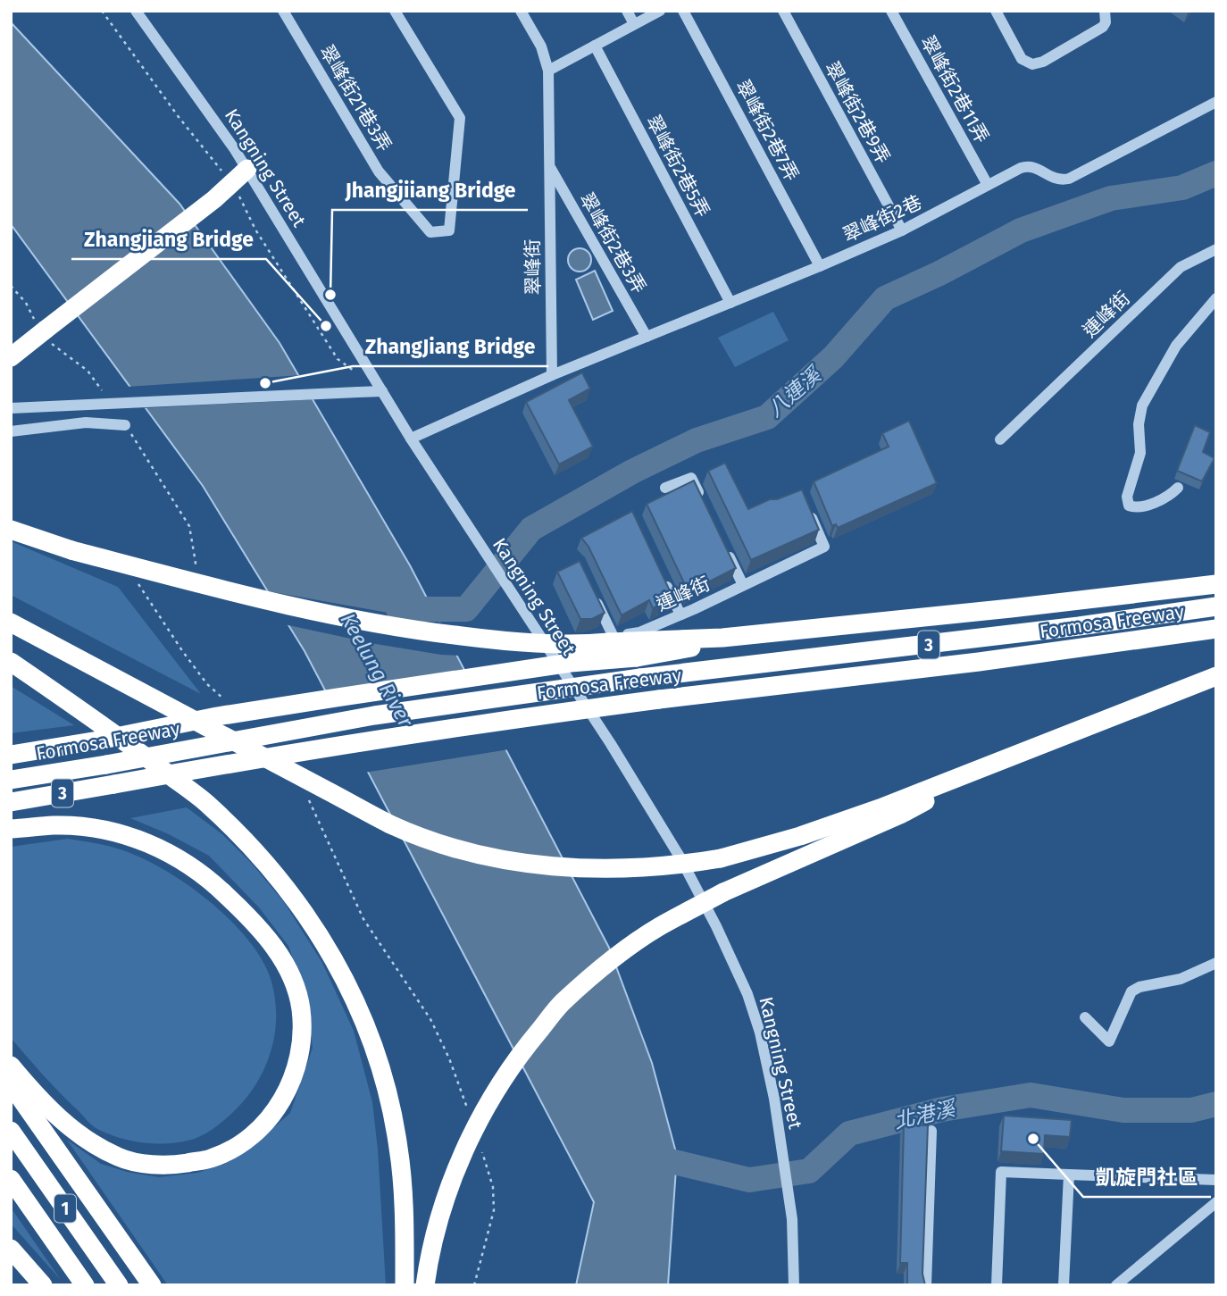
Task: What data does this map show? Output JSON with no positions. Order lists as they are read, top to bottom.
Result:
{
  "streets": {
    "highway": ["Formosa Freeway", "3", "1"],
    "street": [
      "翠峰街2巷11弄",
      "翠峰街21巷3弄",
      "翠峰街2巷9弄",
      "翠峰街2巷7弄",
      "翠峰街2巷5弄",
      "Kangning Street",
      "翠峰街2巷",
      "翠峰街2巷3弄",
      "翠峰街",
      "連峰街"
    ]
  },
  "crossings": [
    ["翠峰街2巷11弄", "翠峰街2巷"],
    ["翠峰街2巷9弄", "翠峰街2巷"],
    ["翠峰街2巷7弄", "翠峰街2巷"],
    ["翠峰街2巷5弄", "翠峰街2巷"],
    ["Kangning Street", "連峰街"],
    ["翠峰街2巷", "翠峰街2巷3弄"],
    ["翠峰街2巷", "翠峰街"],
    ["翠峰街2巷3弄", "翠峰街"]
  ],
  "water": ["八連溪", "Keelung River", "北港溪"],
  "places": [
    "Jhangjiiang Bridge",
    "Zhangjiang Bridge",
    "ZhangJiang Bridge",
    "凱旋門社區"
  ]
}
